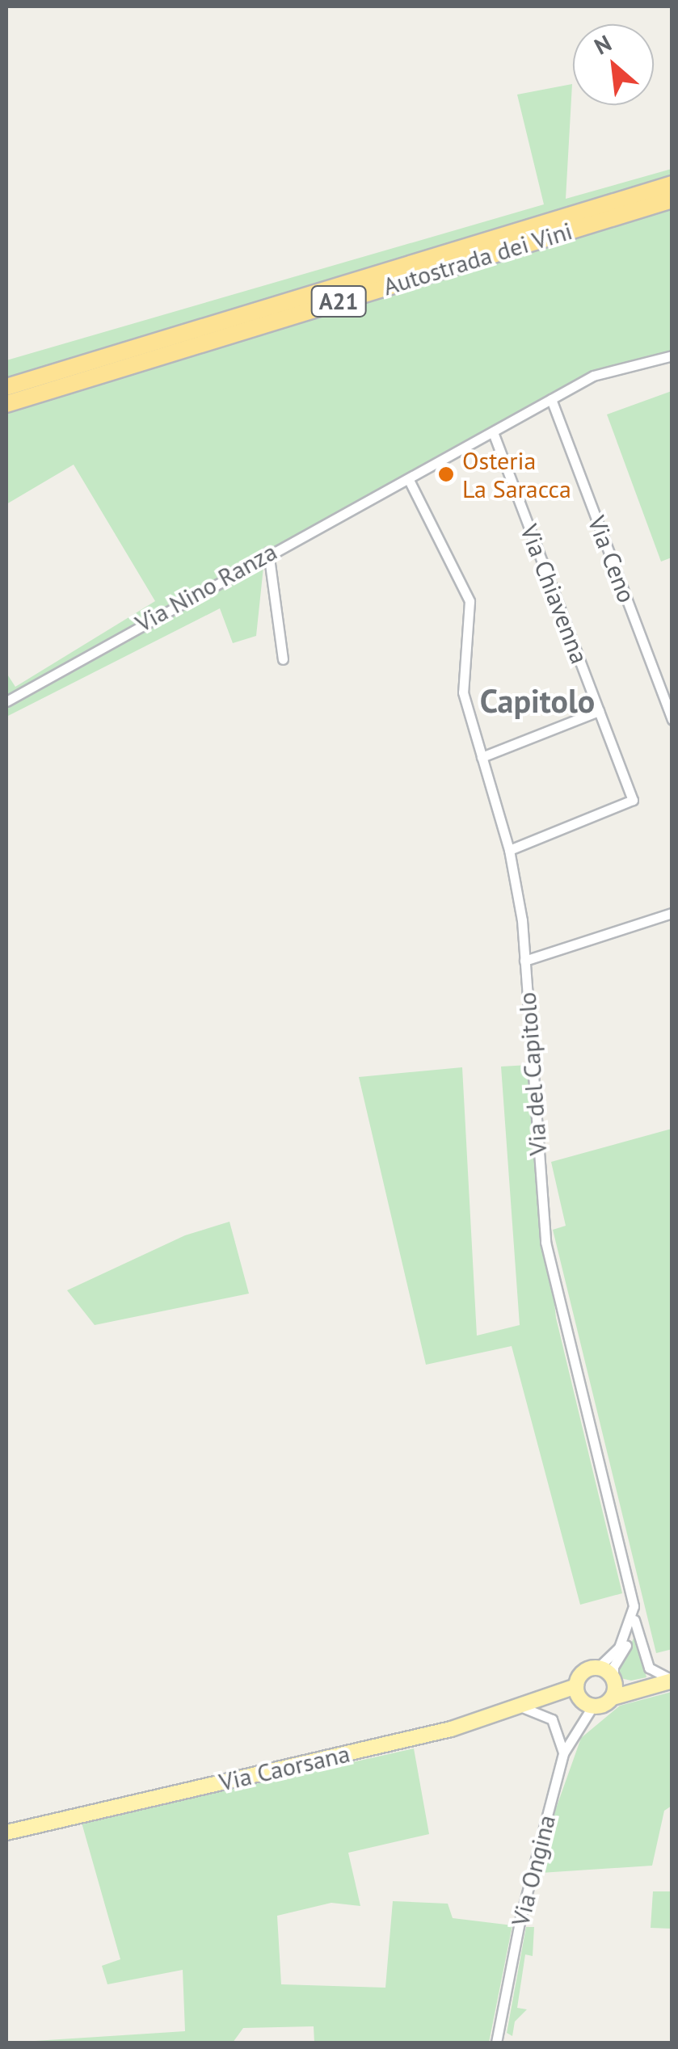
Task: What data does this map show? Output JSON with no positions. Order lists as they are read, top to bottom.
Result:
{
  "streets": {
    "highway": ["Autostrada dei Vini", "A21"],
    "main road": ["Via Caorsana"],
    "street": [
      "Via Ceno",
      "Via Nino Ranza",
      "Via Chiavenna",
      "Via del Capitolo",
      "Via Ongina"
    ]
  },
  "crossings": [
    ["Via Ceno", "Via Nino Ranza"],
    ["Via Nino Ranza", "Via Chiavenna"],
    ["Via Nino Ranza", "Via del Capitolo"],
    ["Via Chiavenna", "Via del Capitolo"],
    ["Via del Capitolo", "Via Caorsana"]
  ],
  "districts": ["Capitolo"],
  "places": ["Osteria La Saracca"],
  "north": "top left"
}
